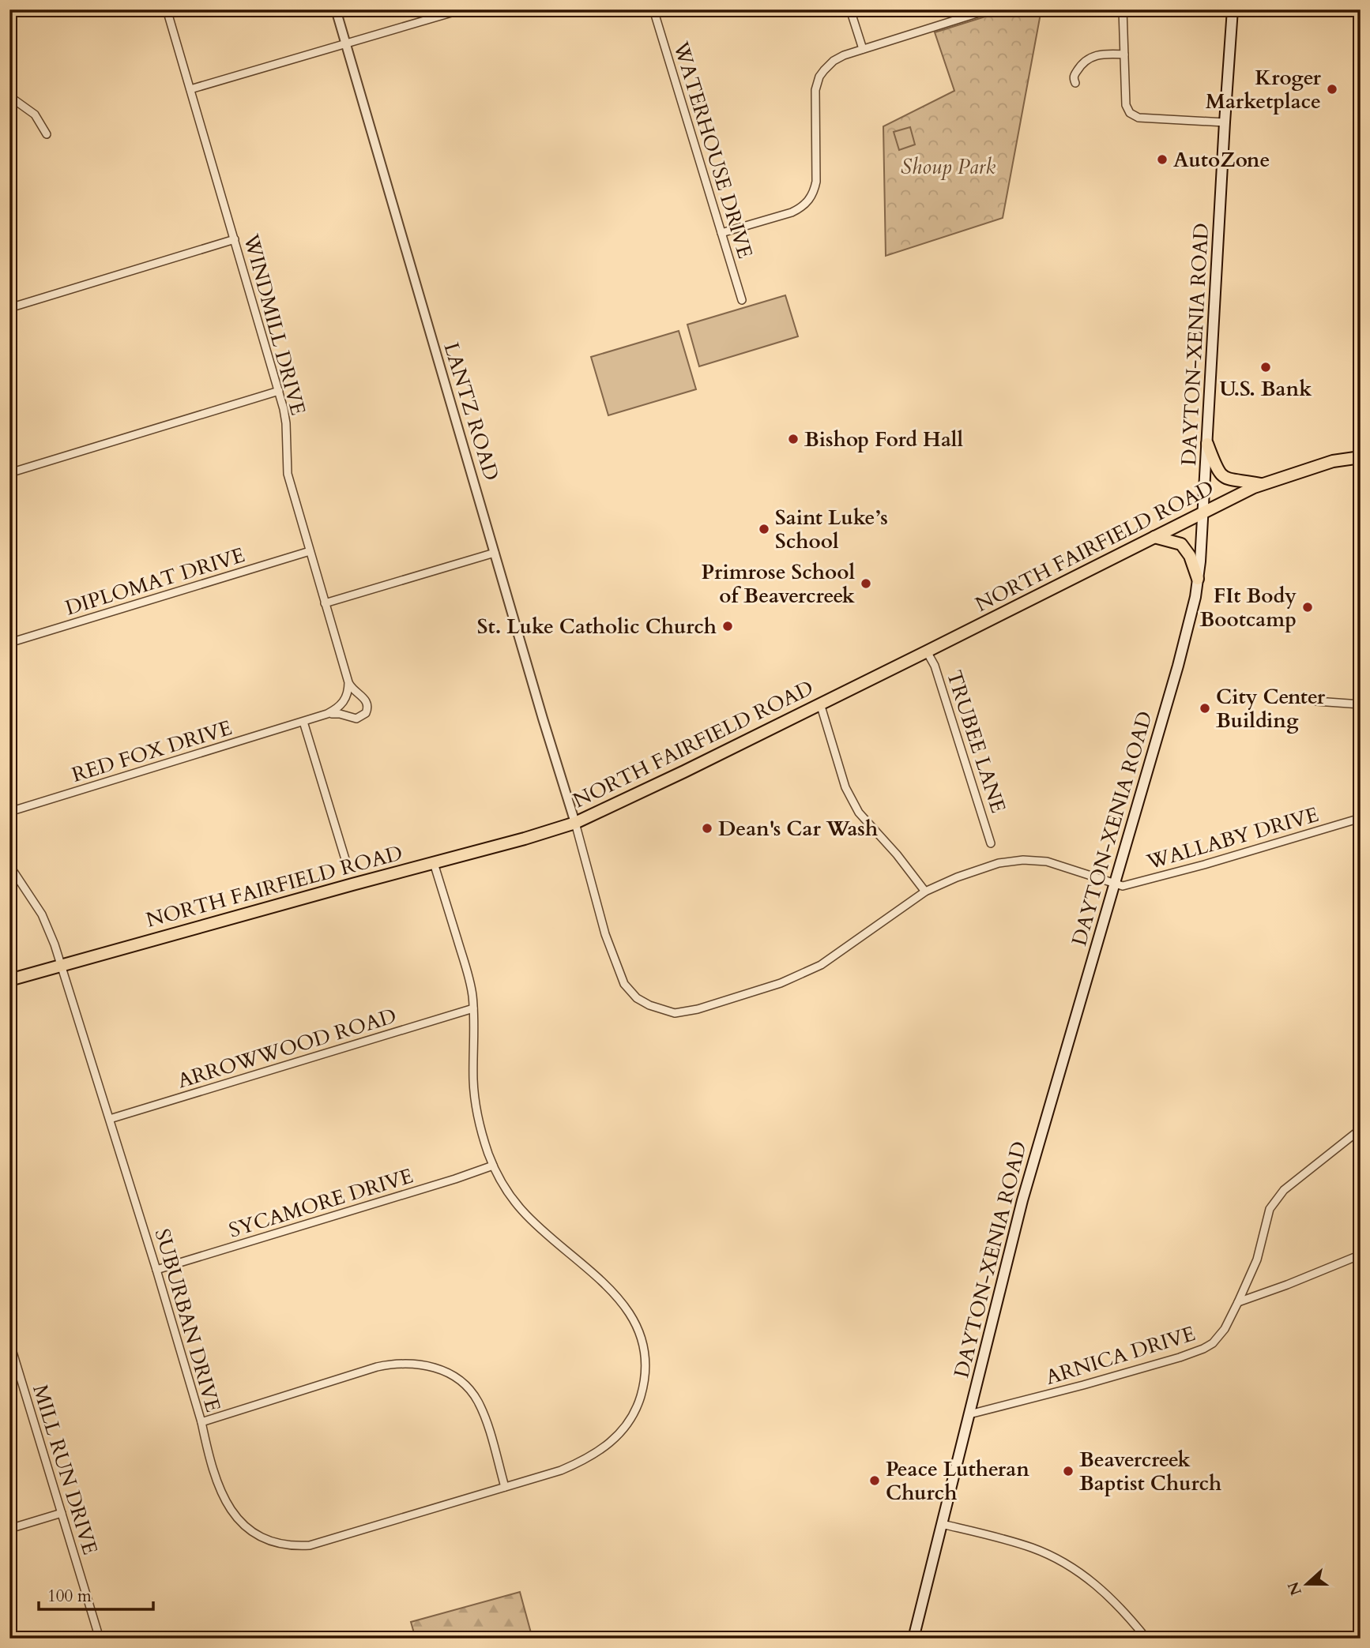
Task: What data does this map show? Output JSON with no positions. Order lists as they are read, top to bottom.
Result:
{
  "streets": {
    "main road": ["DAYTON-XENIA ROAD", "NORTH FAIRFIELD ROAD"],
    "street": [
      "WATERHOUSE DRIVE",
      "WINDMILL DRIVE",
      "LANTZ ROAD",
      "DIPLOMAT DRIVE",
      "TRUBEE LANE",
      "RED FOX DRIVE",
      "WALLABY DRIVE",
      "ARROWWOOD ROAD",
      "SYCAMORE DRIVE",
      "SUBURBAN DRIVE",
      "ARNICA DRIVE",
      "MILL RUN DRIVE"
    ]
  },
  "crossings": [
    ["WINDMILL DRIVE", "DIPLOMAT DRIVE"],
    ["DAYTON-XENIA ROAD", "NORTH FAIRFIELD ROAD"],
    ["DAYTON-XENIA ROAD", "WALLABY DRIVE"],
    ["DAYTON-XENIA ROAD", "ARNICA DRIVE"],
    ["LANTZ ROAD", "NORTH FAIRFIELD ROAD"],
    ["NORTH FAIRFIELD ROAD", "TRUBEE LANE"],
    ["NORTH FAIRFIELD ROAD", "SUBURBAN DRIVE"],
    ["ARROWWOOD ROAD", "SUBURBAN DRIVE"],
    ["SYCAMORE DRIVE", "SUBURBAN DRIVE"]
  ],
  "parks": ["Shoup Park"],
  "places": [
    "Kroger Marketplace",
    "AutoZone",
    "U.S. Bank",
    "Bishop Ford Hall",
    "Saint Luke’s School",
    "Primrose School of Beavercreek",
    "FIt Body Bootcamp",
    "St. Luke Catholic Church",
    "City Center Building",
    "Dean's Car Wash",
    "Beavercreek Baptist Church",
    "Peace Lutheran Church"
  ],
  "scale_bar": "100 m",
  "north": "left"
}
